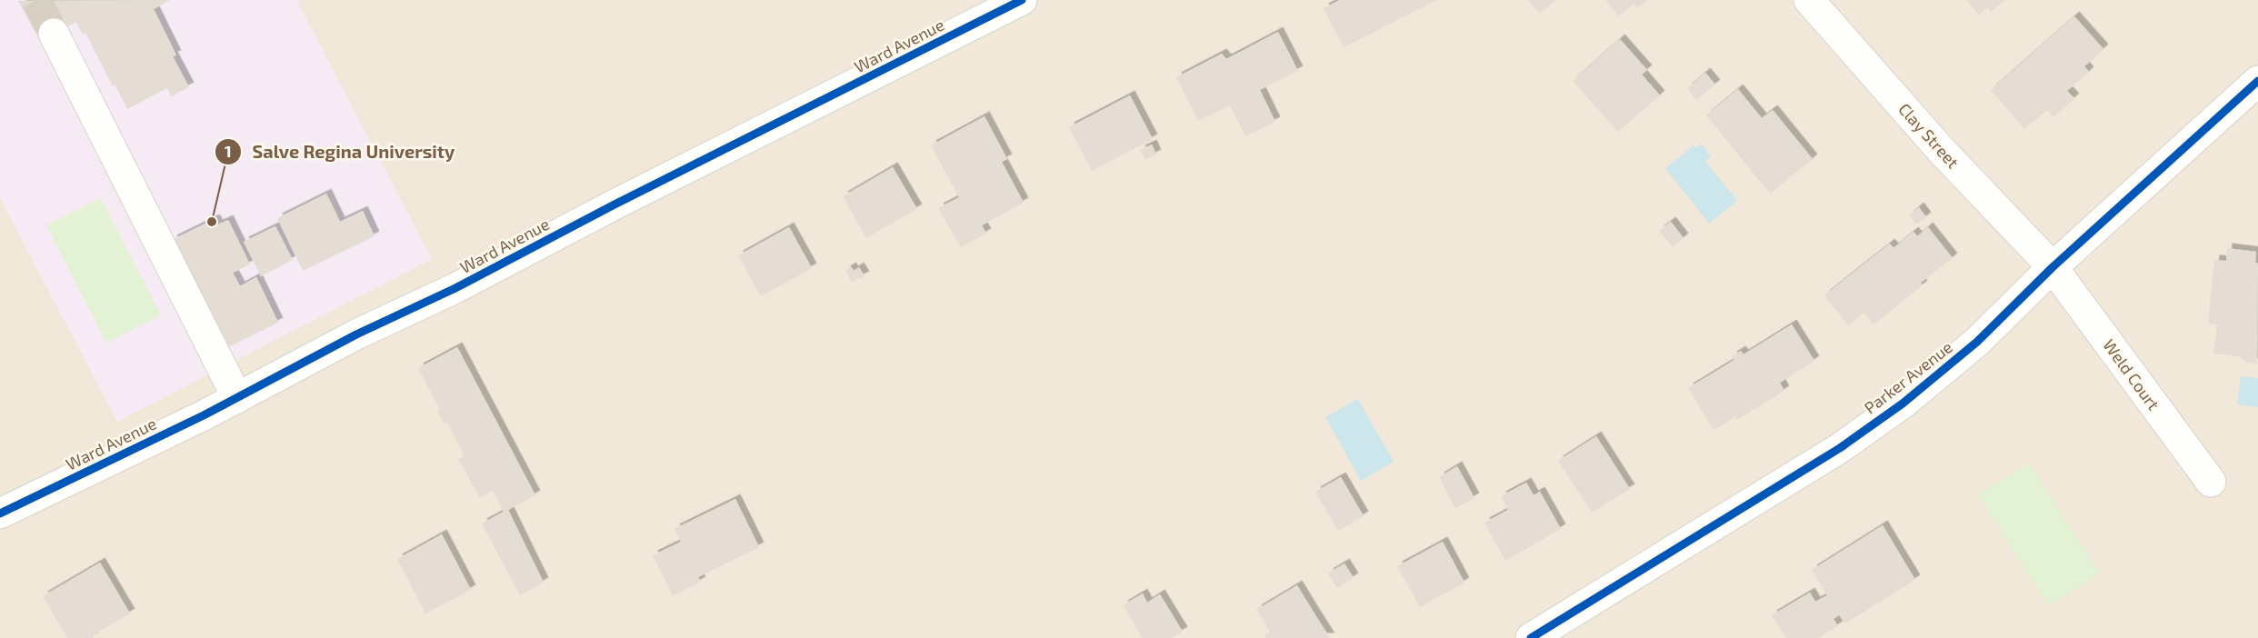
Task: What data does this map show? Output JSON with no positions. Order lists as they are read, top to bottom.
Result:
{
  "streets": {
    "street": [
      "Ward Avenue",
      "Clay Street",
      "Weld Court",
      "Parker Avenue"
    ]
  },
  "crossings": [
    ["Clay Street", "Weld Court"],
    ["Clay Street", "Parker Avenue"],
    ["Weld Court", "Parker Avenue"]
  ],
  "places": ["Salve Regina University"]
}
